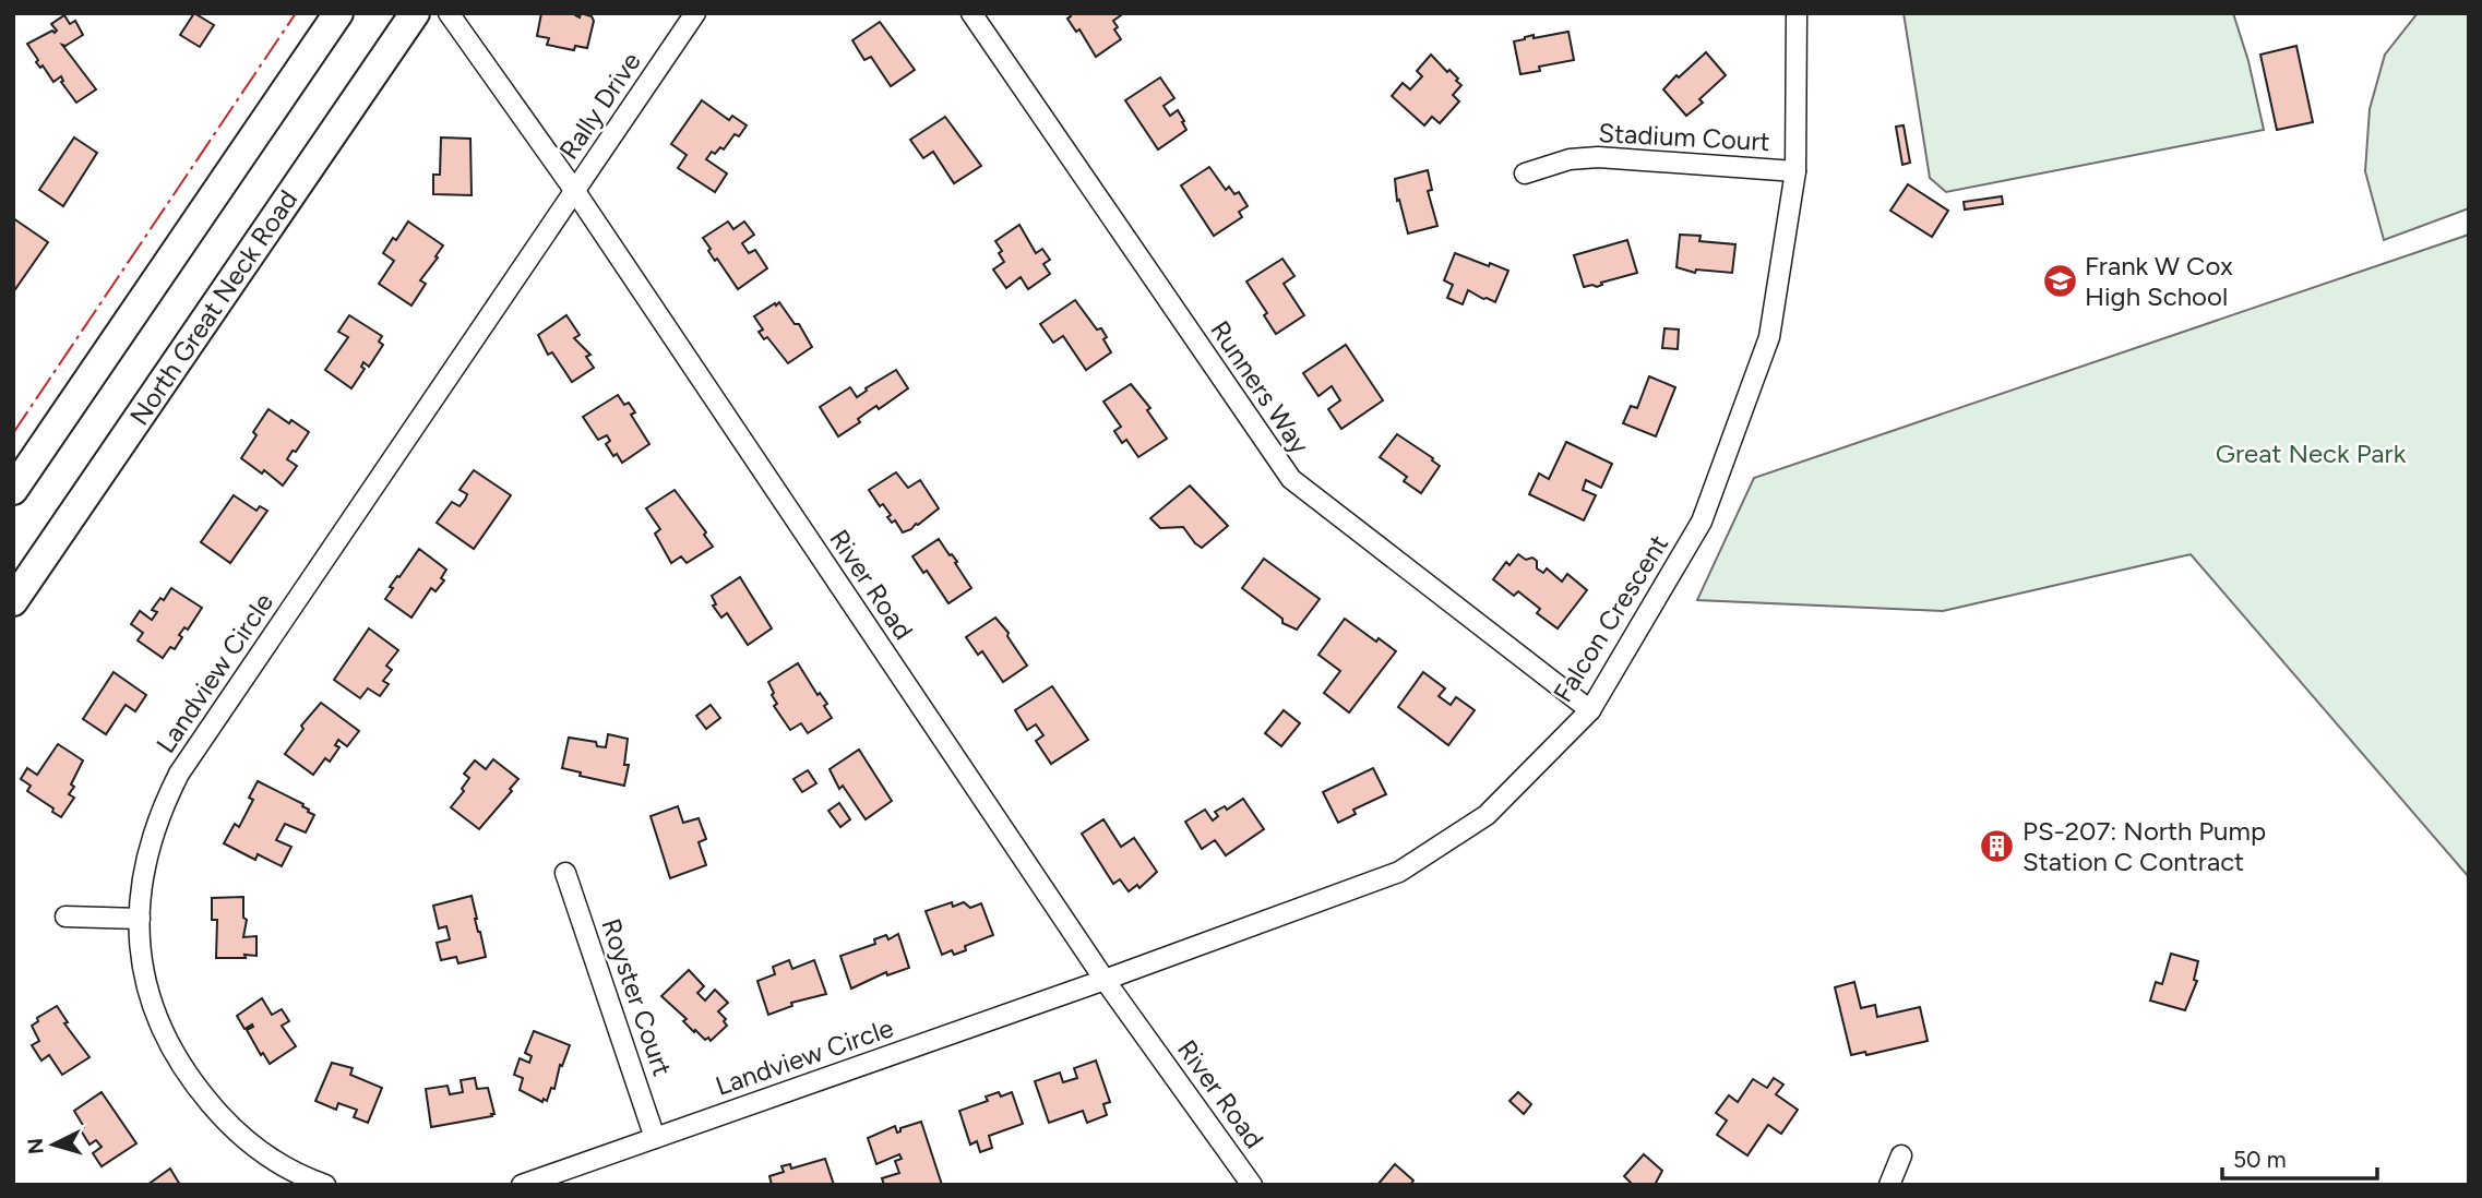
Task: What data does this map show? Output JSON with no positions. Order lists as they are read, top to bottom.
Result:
{
  "streets": {
    "main road": ["North Great Neck Road"],
    "street": [
      "Rally Drive",
      "Stadium Court",
      "Runners Way",
      "River Road",
      "Falcon Crescent",
      "Landview Circle",
      "Royster Court"
    ]
  },
  "crossings": [
    ["Rally Drive", "River Road"],
    ["Rally Drive", "Landview Circle"],
    ["Stadium Court", "Falcon Crescent"],
    ["Runners Way", "Falcon Crescent"],
    ["River Road", "Falcon Crescent"],
    ["River Road", "Landview Circle"],
    ["Falcon Crescent", "Landview Circle"],
    ["Landview Circle", "Royster Court"]
  ],
  "parks": ["Great Neck Park"],
  "places": {
    "school or university": ["Frank W Cox High School"],
    "building": ["PS-207: North Pump Station C Contract"]
  },
  "scale_bar": "50 m",
  "north": "left"
}
